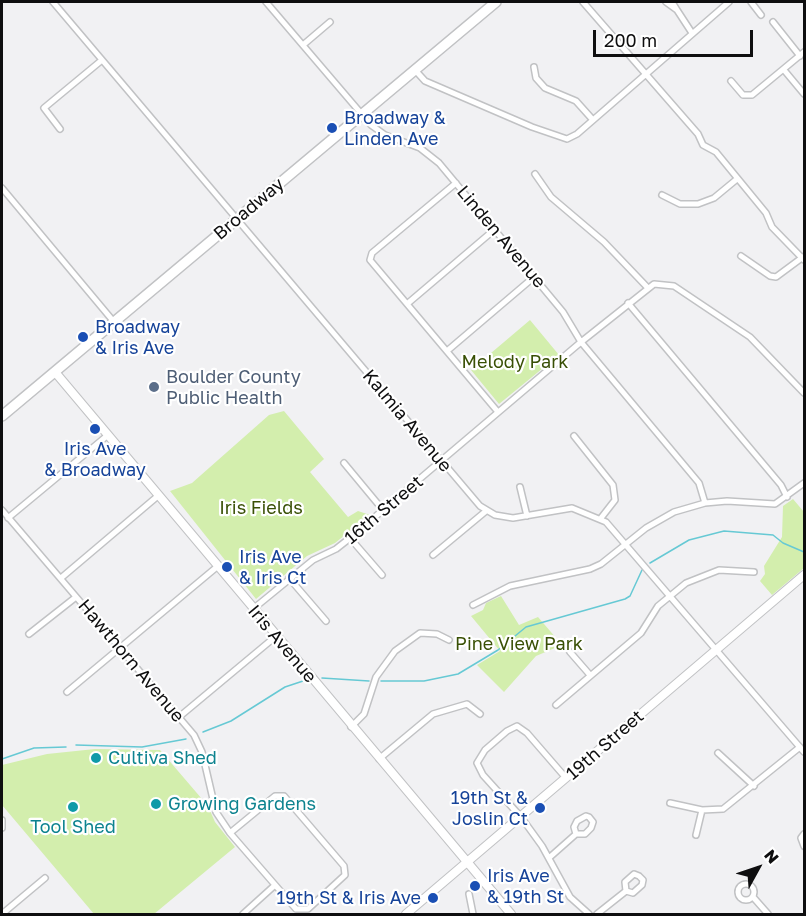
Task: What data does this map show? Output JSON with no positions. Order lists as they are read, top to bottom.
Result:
{
  "streets": {
    "main road": ["Broadway", "Iris Avenue", "19th Street"],
    "street": [
      "Linden Avenue",
      "Kalmia Avenue",
      "16th Street",
      "Hawthorn Avenue"
    ]
  },
  "crossings": [
    ["Broadway", "Linden Avenue"],
    ["Broadway", "Kalmia Avenue"],
    ["Broadway", "Iris Avenue"],
    ["Linden Avenue", "16th Street"],
    ["Kalmia Avenue", "16th Street"],
    ["16th Street", "Iris Avenue"],
    ["Iris Avenue", "19th Street"]
  ],
  "parks": ["Melody Park", "Iris Fields", "Pine View Park"],
  "places": [
    "Broadway & Linden Ave",
    "Broadway & Iris Ave",
    "Boulder County Public Health",
    "Iris Ave & Broadway",
    "Iris Ave & Iris Ct",
    "Cultiva Shed",
    "Growing Gardens",
    "Tool Shed",
    "19th St & Joslin Ct",
    "Iris Ave & 19th St",
    "19th St & Iris Ave"
  ],
  "scale_bar": "200 m",
  "north": "top right"
}
